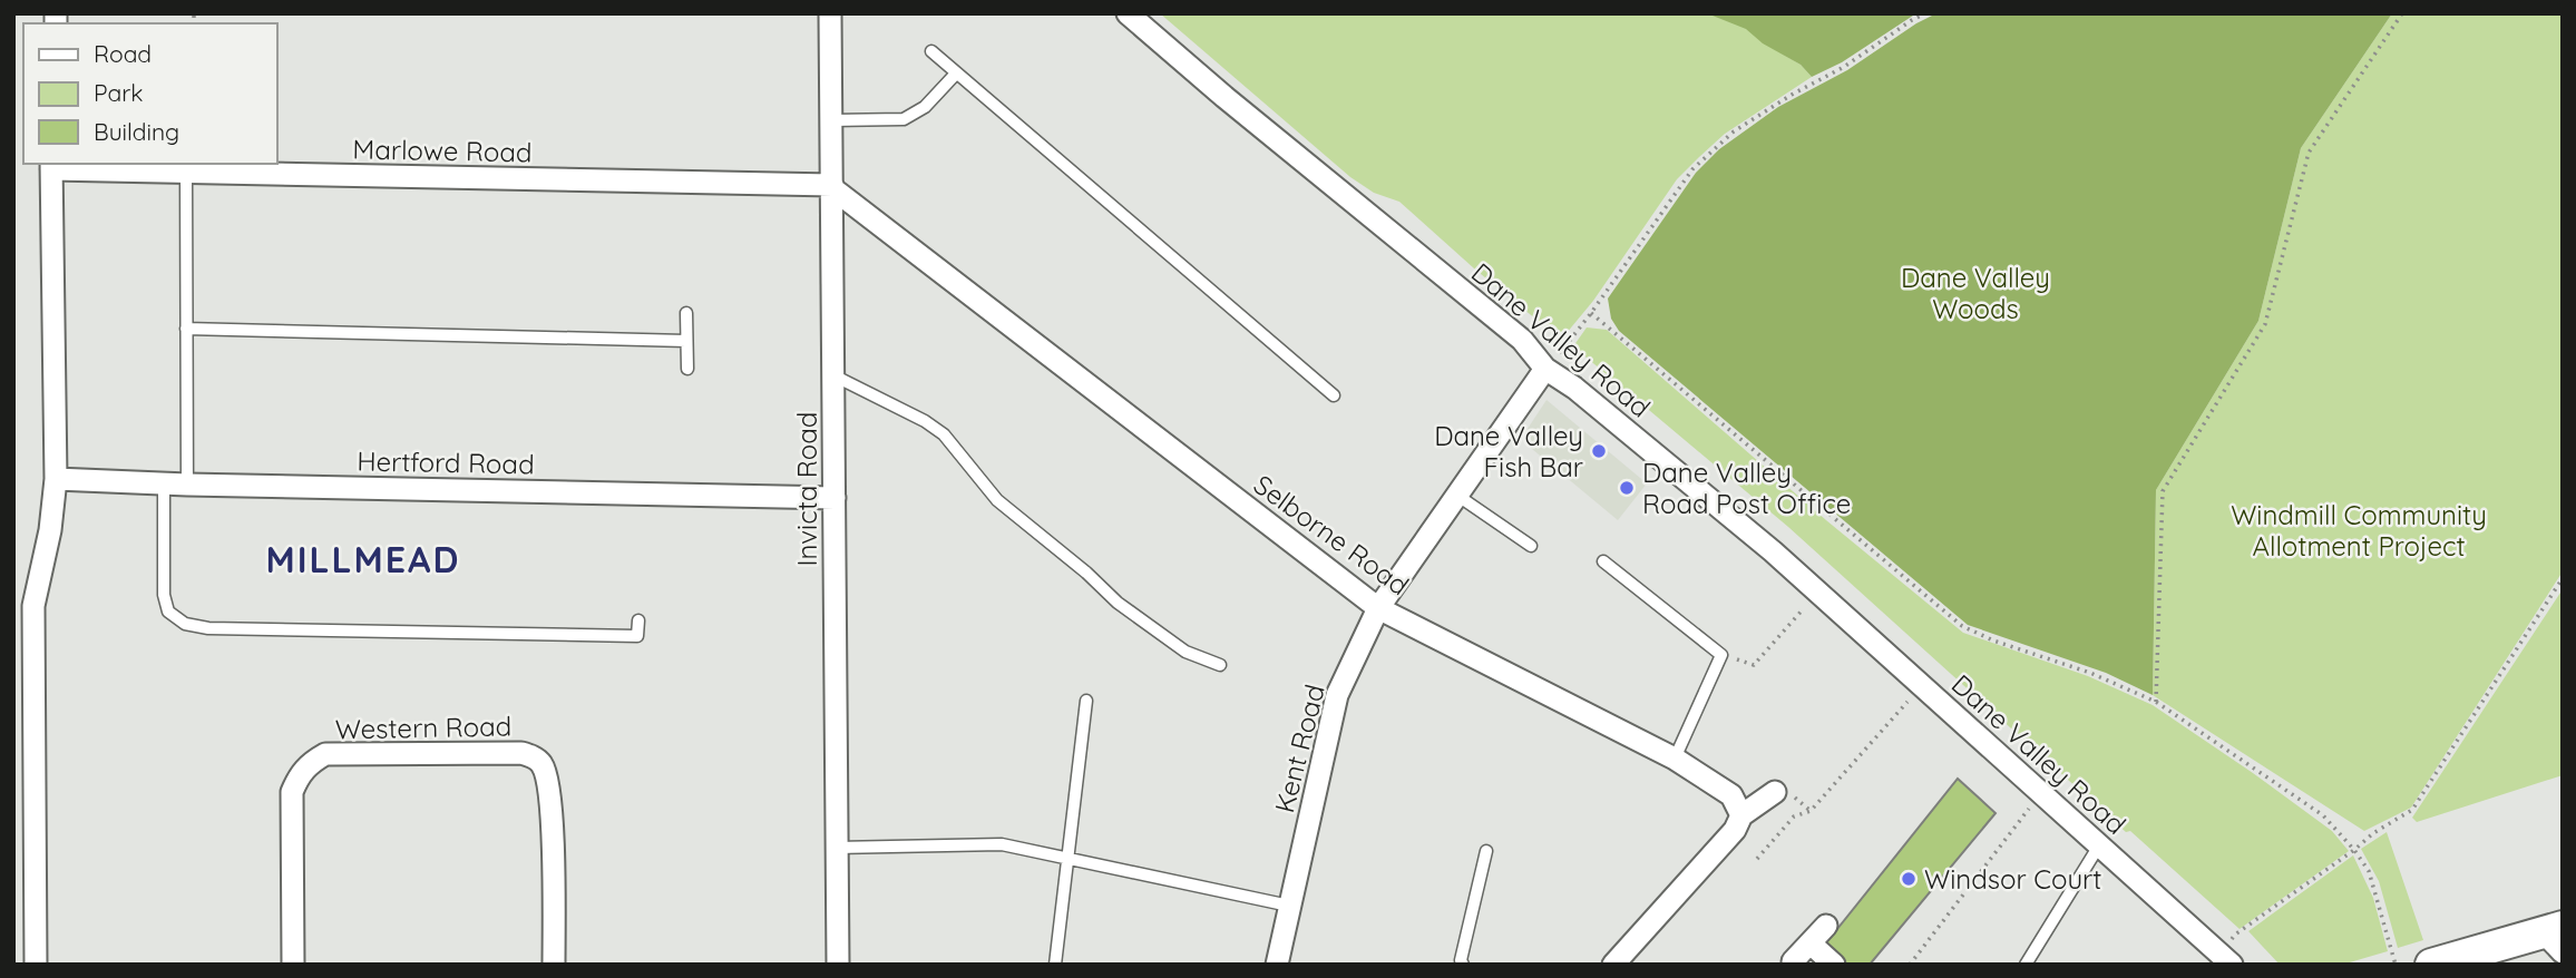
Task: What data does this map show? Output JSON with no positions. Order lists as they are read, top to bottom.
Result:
{
  "streets": {
    "street": [
      "Marlowe Road",
      "Dane Valley Road",
      "Hertford Road",
      "Invicta Road",
      "Selborne Road",
      "Western Road",
      "Kent Road"
    ]
  },
  "crossings": [
    ["Marlowe Road", "Invicta Road"],
    ["Marlowe Road", "Selborne Road"],
    ["Dane Valley Road", "Kent Road"],
    ["Hertford Road", "Invicta Road"],
    ["Invicta Road", "Selborne Road"],
    ["Selborne Road", "Kent Road"]
  ],
  "districts": ["MILLMEAD"],
  "parks": ["Dane Valley Woods", "Windmill Community Allotment Project"],
  "places": ["Dane Valley Fish Bar", "Dane Valley Road Post Office", "Windsor Court"],
  "legend": ["Road", "Park", "Building"]
}
